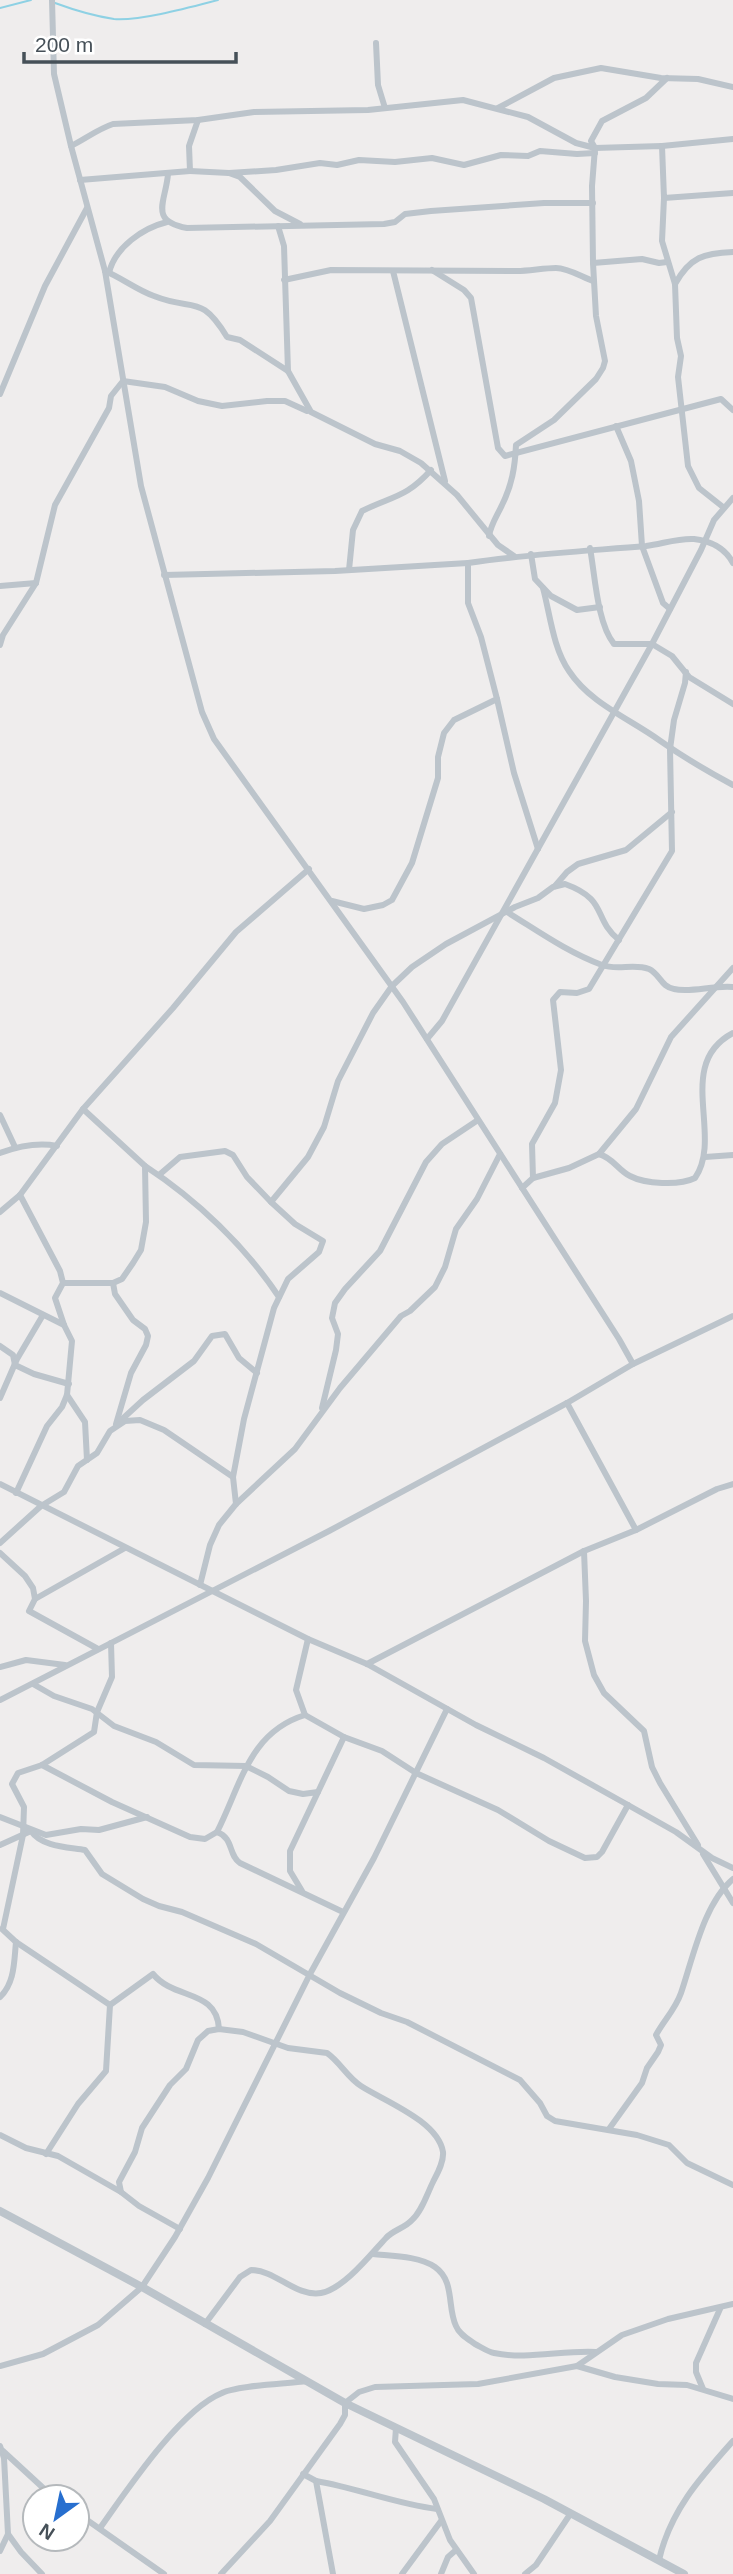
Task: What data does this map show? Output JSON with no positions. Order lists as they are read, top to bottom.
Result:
{
  "scale_bar": "200 m",
  "north": "bottom left"
}
